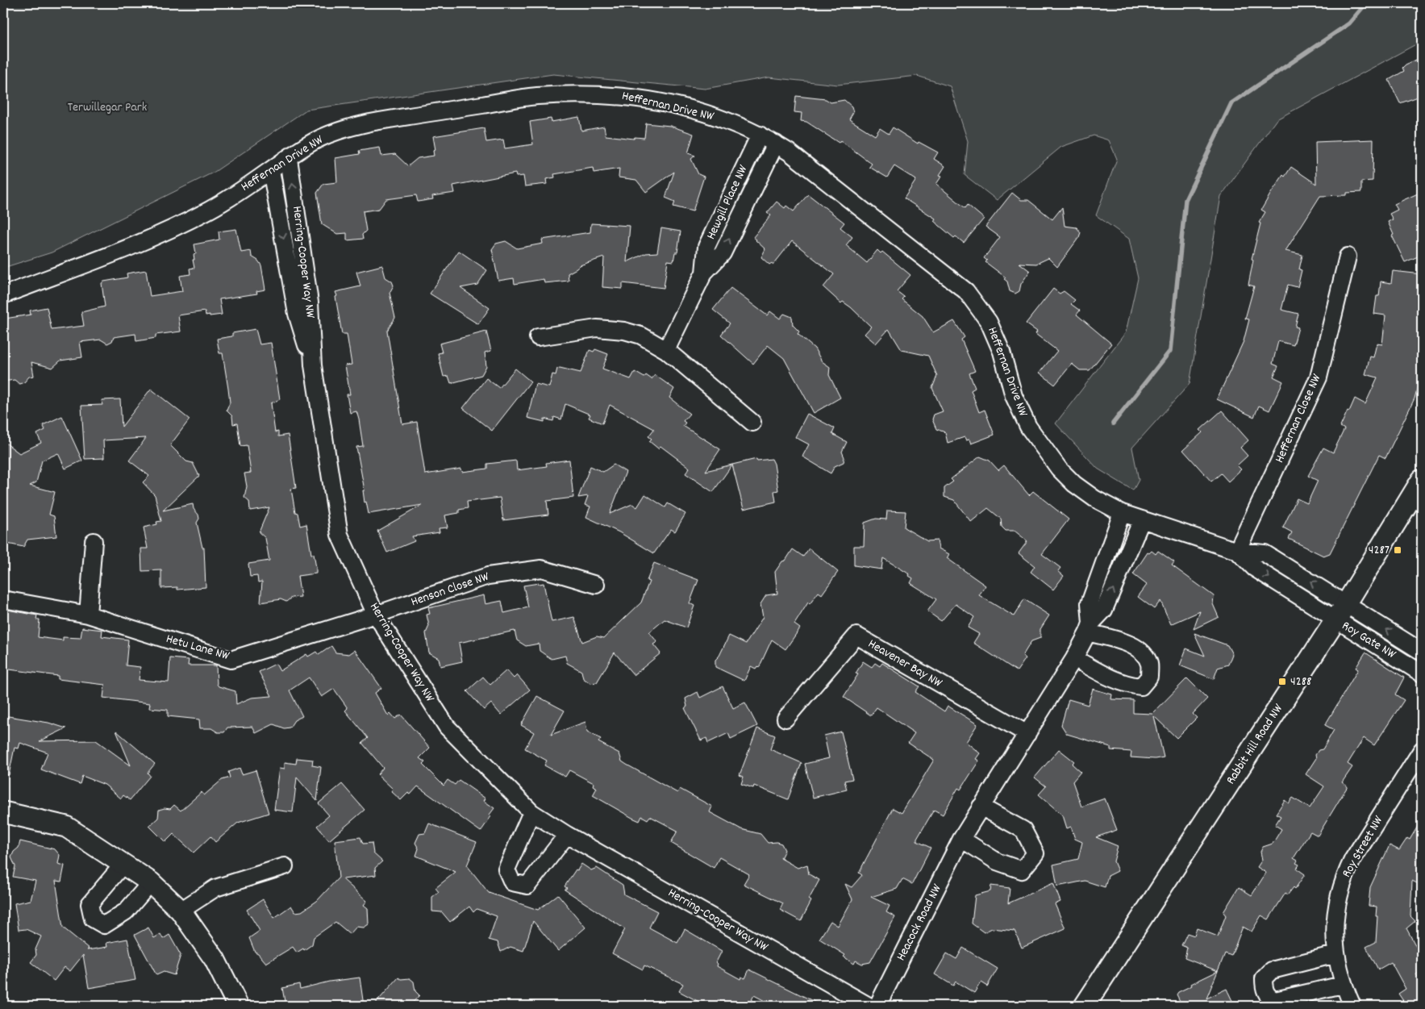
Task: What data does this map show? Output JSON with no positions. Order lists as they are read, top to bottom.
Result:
{
  "streets": {
    "street": [
      "Heffernan Drive NW",
      "Hewgill Place NW",
      "Herring-Cooper Way NW",
      "Heffernan Close NW",
      "Henson Close NW",
      "Roy Gate NW",
      "Hetu Lane NW",
      "Heavener Bay NW",
      "Rabbit Hill Road NW",
      "Roy Street NW",
      "Heacock Road NW"
    ]
  },
  "crossings": [
    ["Heffernan Drive NW", "Hewgill Place NW"],
    ["Heffernan Drive NW", "Herring-Cooper Way NW"],
    ["Heffernan Drive NW", "Heffernan Close NW"],
    ["Heffernan Drive NW", "Roy Gate NW"],
    ["Heffernan Drive NW", "Rabbit Hill Road NW"],
    ["Heffernan Drive NW", "Heacock Road NW"],
    ["Herring-Cooper Way NW", "Henson Close NW"],
    ["Herring-Cooper Way NW", "Hetu Lane NW"],
    ["Henson Close NW", "Hetu Lane NW"],
    ["Roy Gate NW", "Rabbit Hill Road NW"],
    ["Heavener Bay NW", "Heacock Road NW"]
  ],
  "parks": ["Terwillegar Park"],
  "places": {
    "transit": ["4287", "4288"]
  }
}
